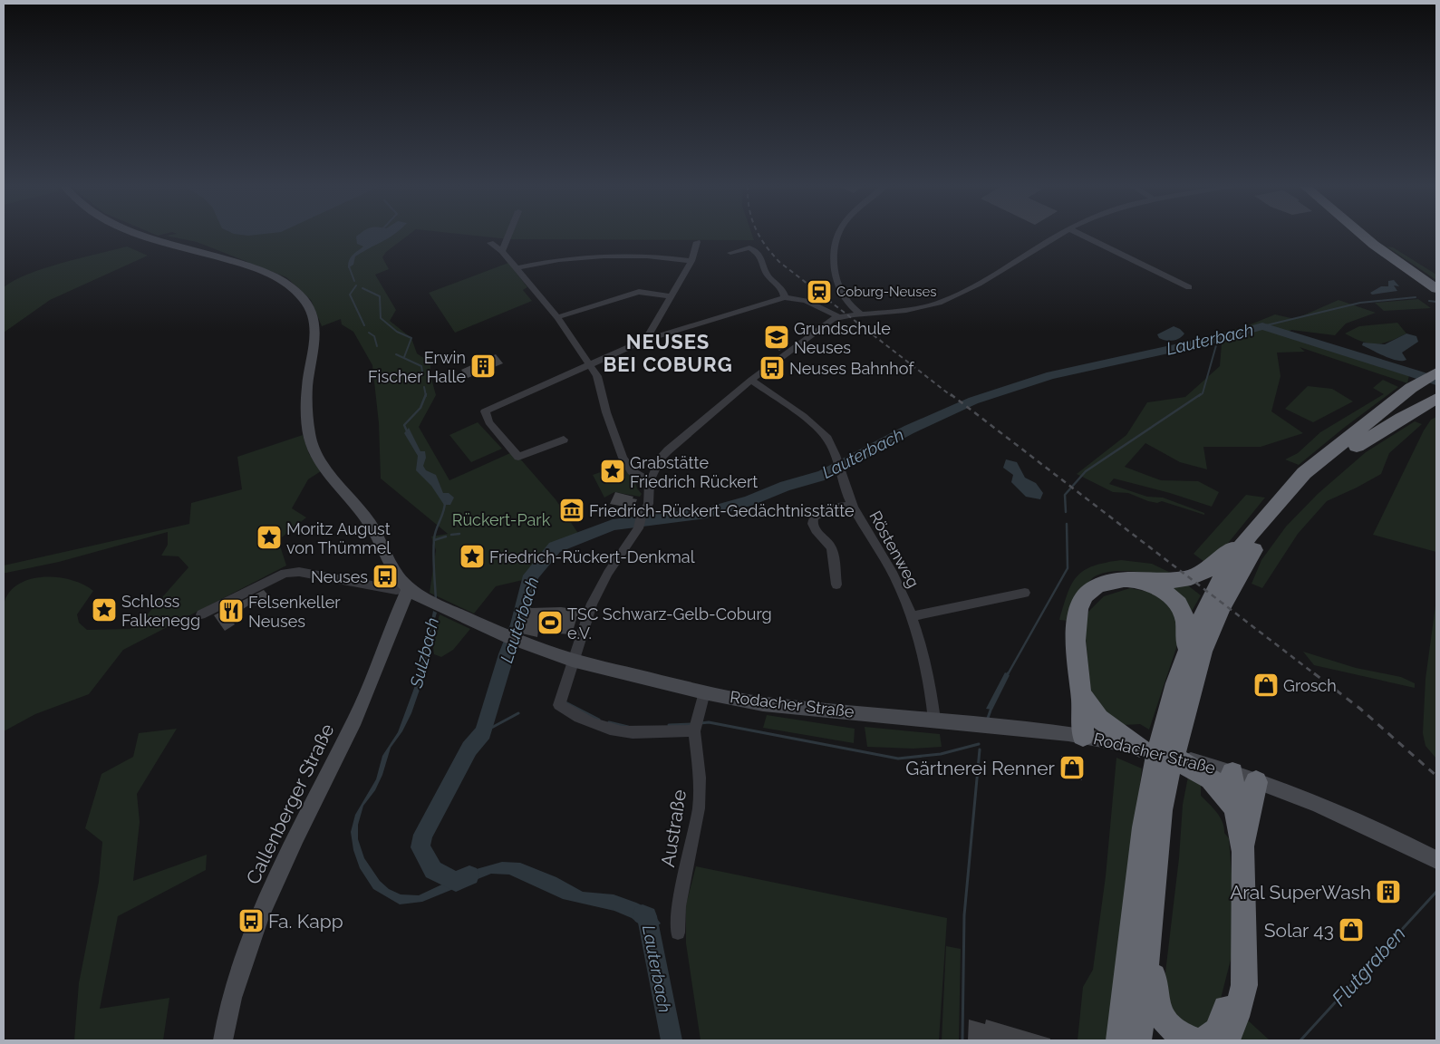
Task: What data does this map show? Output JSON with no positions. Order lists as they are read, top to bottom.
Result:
{
  "streets": {
    "street": [
      "Röstenweg",
      "Rodacher Straße",
      "Callenberger Straße",
      "Austraße"
    ]
  },
  "crossings": [
    ["Röstenweg", "Rodacher Straße"],
    ["Rodacher Straße", "Callenberger Straße"],
    ["Rodacher Straße", "Austraße"]
  ],
  "districts": ["NEUSES BEI COBURG"],
  "water": ["Lauterbach", "Sulzbach", "Flutgraben"],
  "parks": ["Rückert-Park"],
  "places": {
    "station": ["Coburg-Neuses"],
    "school or university": ["Grundschule Neuses"],
    "building": ["Erwin Fischer Halle", "Aral SuperWash"],
    "bus stop": ["Neuses Bahnhof", "Neuses", "Fa. Kapp"],
    "place": [
      "Grabstätte Friedrich Rückert",
      "Moritz August von Thümmel",
      "Friedrich-Rückert-Denkmal",
      "Schloss Falkenegg"
    ],
    "museum": ["Friedrich-Rückert-Gedächtnisstätte"],
    "restaurant": ["Felsenkeller Neuses"],
    "sports": ["TSC Schwarz-Gelb-Coburg e.V."],
    "shop": ["Grosch", "Gärtnerei Renner", "Solar 43"]
  }
}
